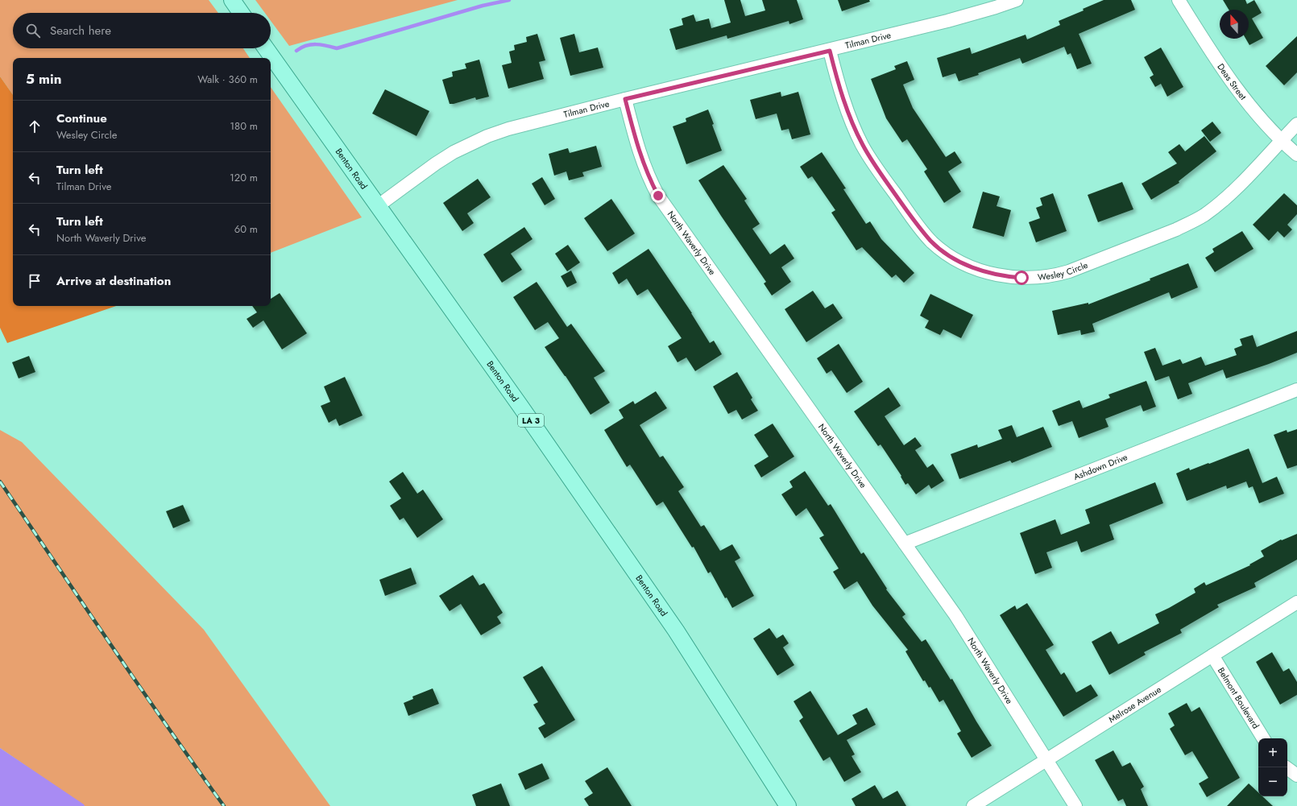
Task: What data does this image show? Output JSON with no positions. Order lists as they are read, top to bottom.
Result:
{
  "streets": {
    "main road": ["Benton Road", "LA 3"],
    "street": [
      "Tilman Drive",
      "Deas Street",
      "North Waverly Drive",
      "Wesley Circle",
      "Ashdown Drive",
      "Belmont Boulevard",
      "Melrose Avenue"
    ]
  },
  "crossings": [
    ["Tilman Drive", "Benton Road"],
    ["Tilman Drive", "North Waverly Drive"],
    ["Tilman Drive", "Wesley Circle"],
    ["Deas Street", "Wesley Circle"],
    ["North Waverly Drive", "Ashdown Drive"],
    ["North Waverly Drive", "Melrose Avenue"],
    ["Belmont Boulevard", "Melrose Avenue"]
  ],
  "north": "top",
  "page": {
    "search": "Search here",
    "heading": ["5 min", "Walk · 360 m"],
    "list": [
      ["Continue", "Wesley Circle", "180 m"],
      ["Turn left", "Tilman Drive", "120 m"],
      ["Turn left", "North Waverly Drive", "60 m"],
      "Arrive at destination"
    ],
    "map_buttons": ["+", "−"]
  }
}
